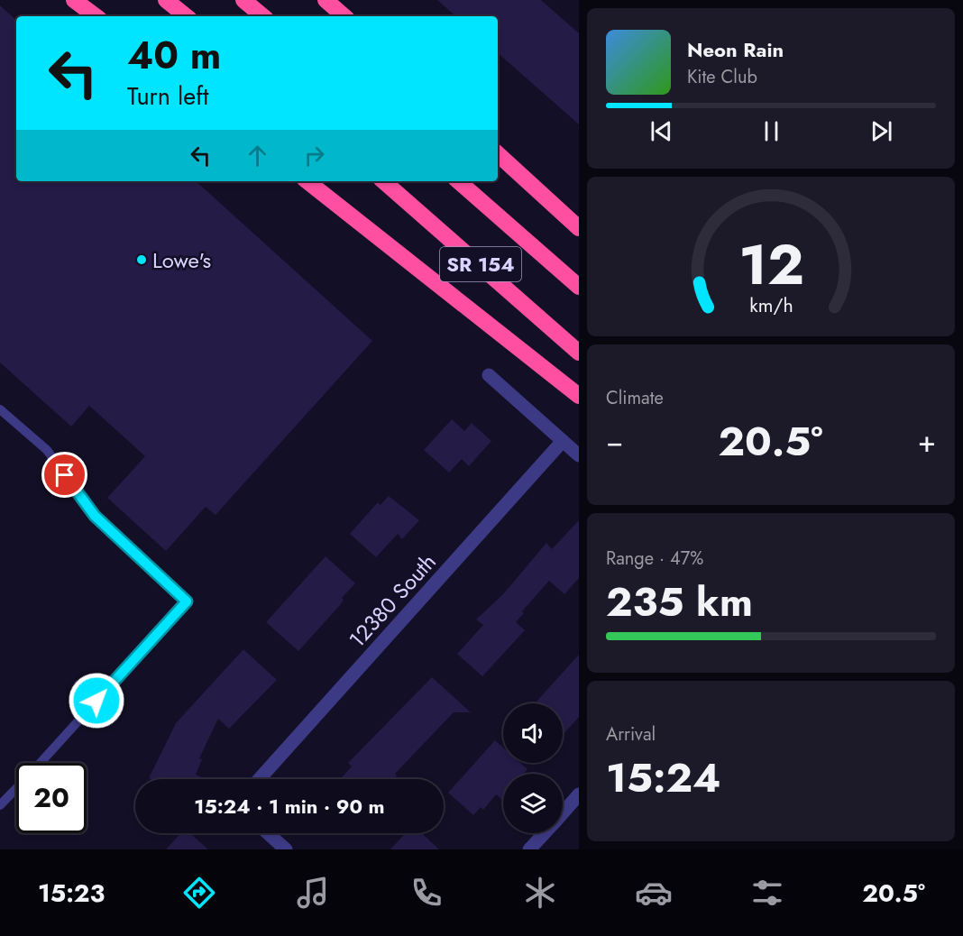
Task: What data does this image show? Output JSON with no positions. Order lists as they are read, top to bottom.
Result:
{
  "streets": {
    "highway": ["SR 154"],
    "street": ["12380 South"]
  },
  "places": ["Lowe's"],
  "page": {
    "turn": ["40 m", "Turn left"],
    "song": ["Neon Rain", "Kite Club"],
    "tile": [
      "Climate",
      ["Range · 47%", "235 km"],
      ["Arrival", "15:24"]
    ],
    "heat": ["−", "20.5°", "+"],
    "limit": "20",
    "trip": "15:24 · 1 min · 90 m",
    "tabs": ["15:23", "20.5°"],
    "gauge": ["12", "km/h"]
  }
}
